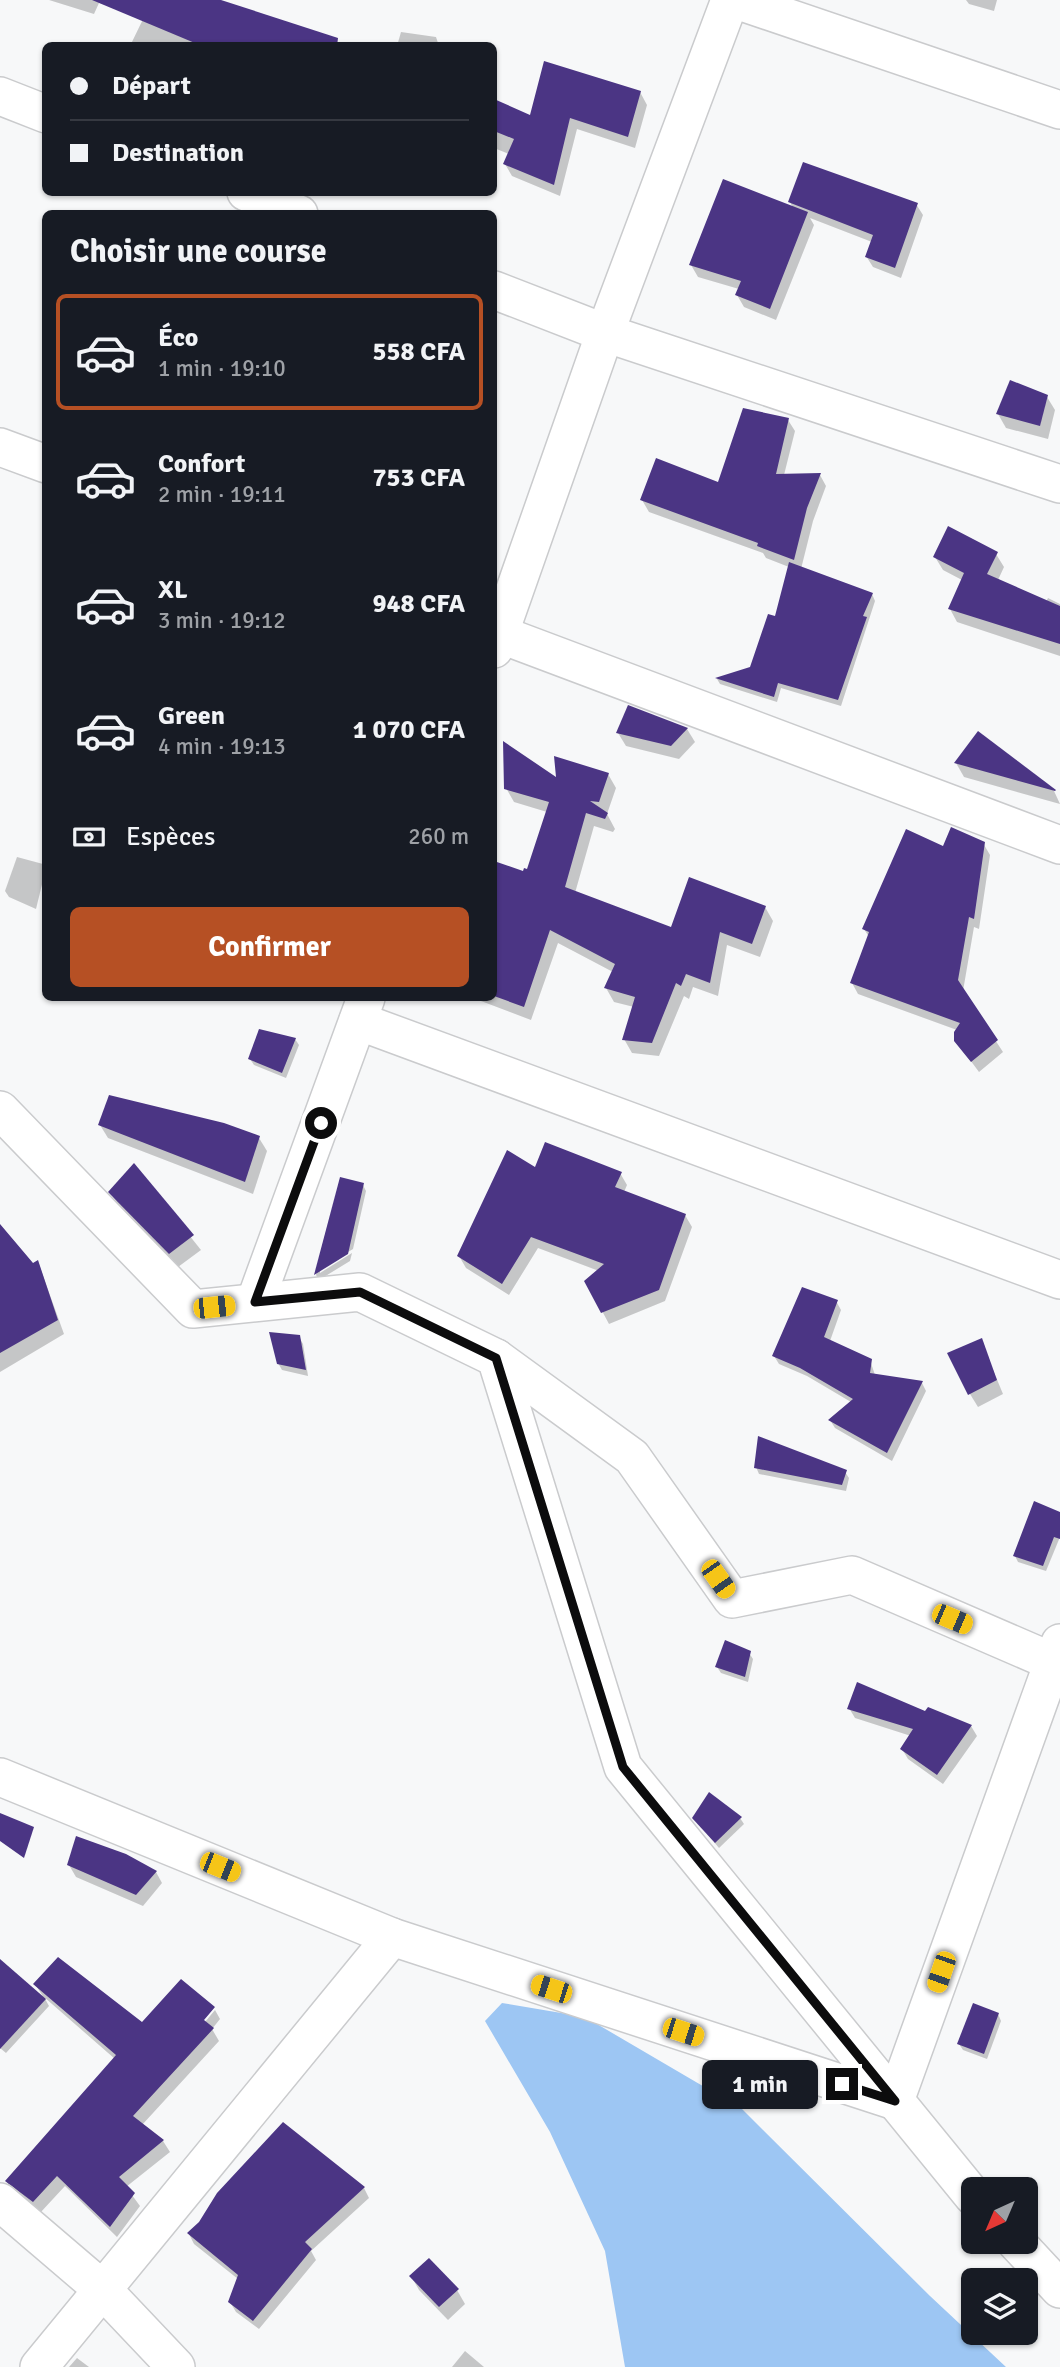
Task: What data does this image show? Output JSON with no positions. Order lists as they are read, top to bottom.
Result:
{
  "north": "bottom left",
  "page": {
    "banner": ["Départ", "Destination"],
    "heading": "Choisir une course",
    "list": [
      {
        "name": "Éco",
        "note": "1 min · 19:10",
        "value": "558 CFA"
      },
      {
        "name": "Confort",
        "note": "2 min · 19:11",
        "value": "753 CFA"
      },
      {
        "name": "XL",
        "note": "3 min · 19:12",
        "value": "948 CFA"
      },
      {
        "name": "Green",
        "note": "4 min · 19:13",
        "value": "1 070 CFA"
      }
    ],
    "pay": ["Espèces", "260 m"],
    "buttons": "Confirmer",
    "bubble": "1 min"
  }
}
